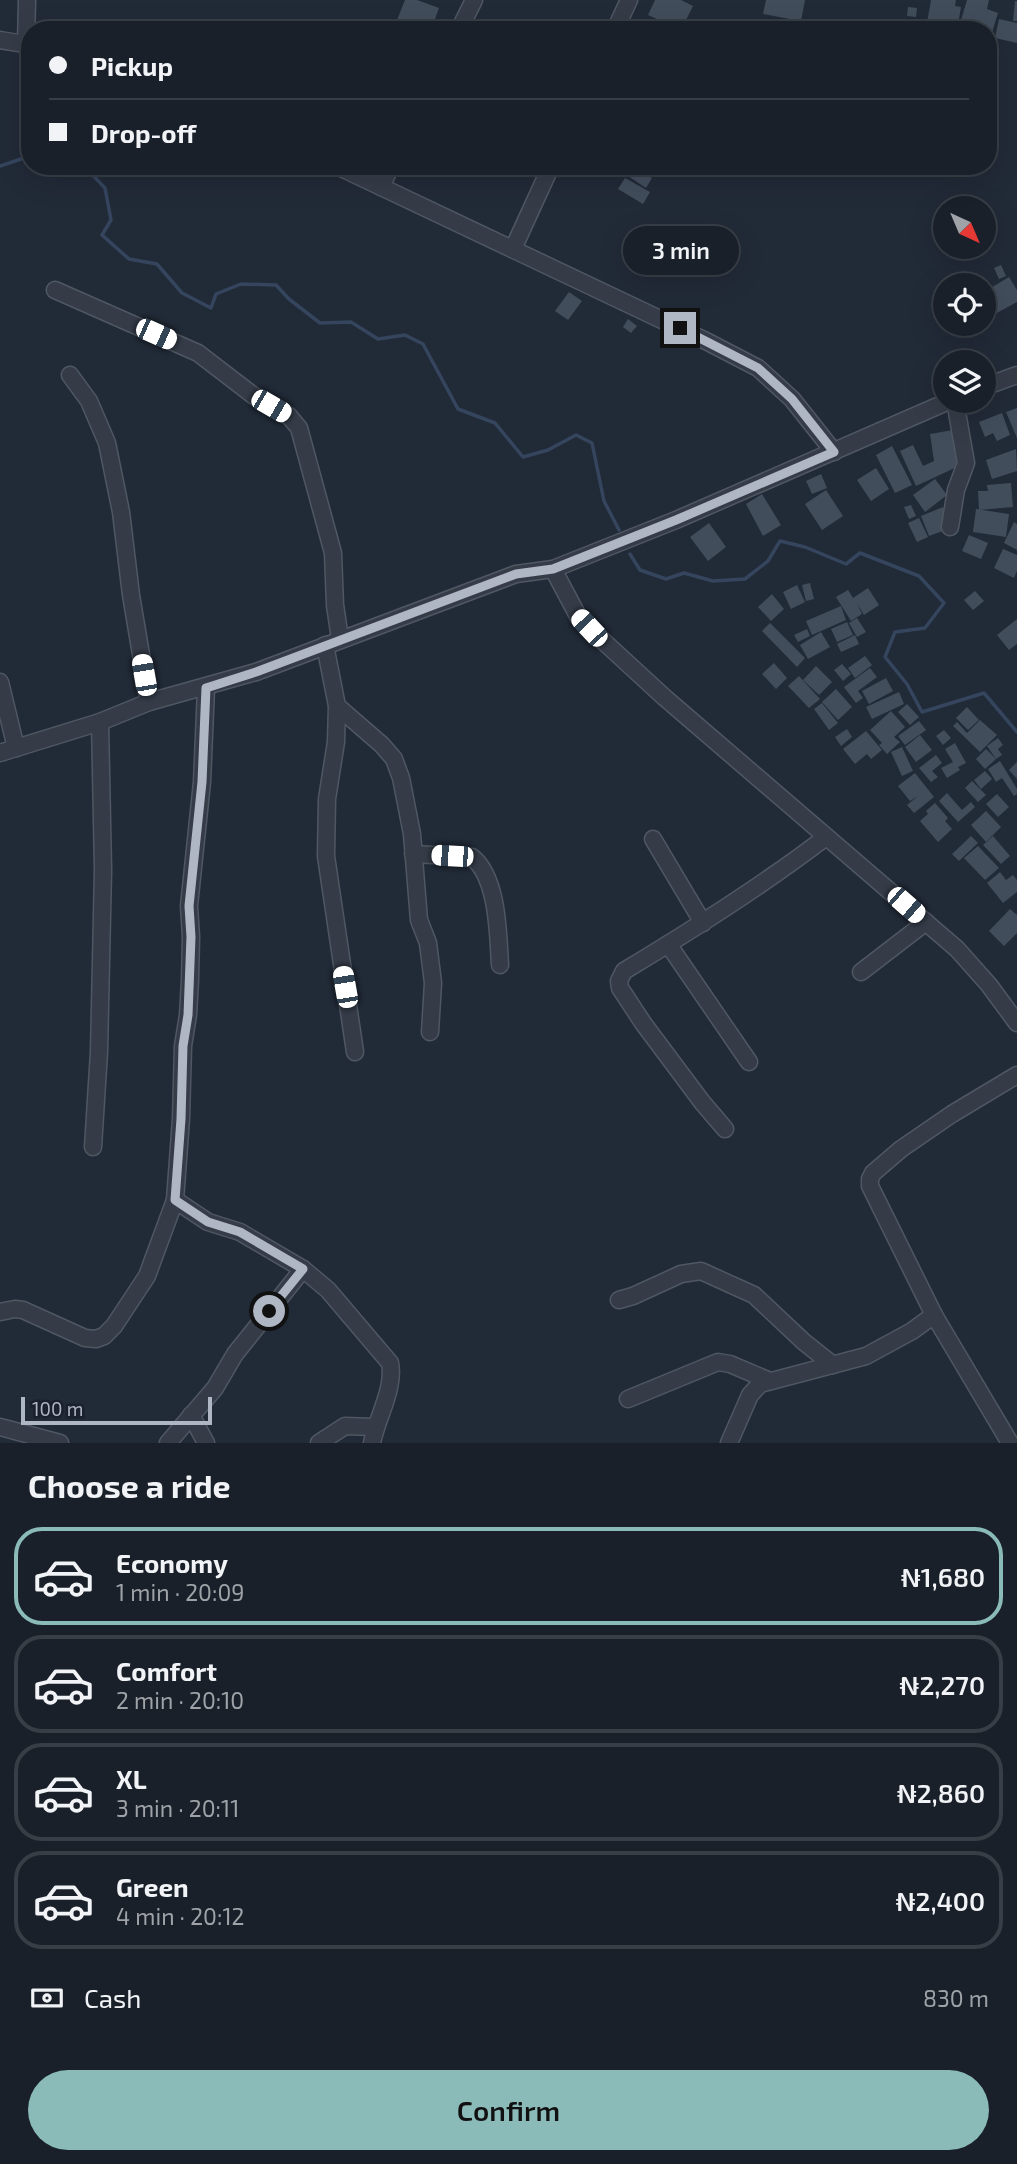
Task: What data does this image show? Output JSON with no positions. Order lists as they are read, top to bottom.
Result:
{
  "scale_bar": "100 m",
  "north": "bottom right",
  "page": {
    "banner": ["Pickup", "Drop-off"],
    "bubble": "3 min",
    "scale": "100 m",
    "heading": "Choose a ride",
    "list": [
      {
        "name": "Economy",
        "note": "1 min · 20:09",
        "value": "₦1,680"
      },
      {
        "name": "Comfort",
        "note": "2 min · 20:10",
        "value": "₦2,270"
      },
      {
        "name": "XL",
        "note": "3 min · 20:11",
        "value": "₦2,860"
      },
      {
        "name": "Green",
        "note": "4 min · 20:12",
        "value": "₦2,400"
      }
    ],
    "pay": ["Cash", "830 m"],
    "buttons": "Confirm"
  }
}
